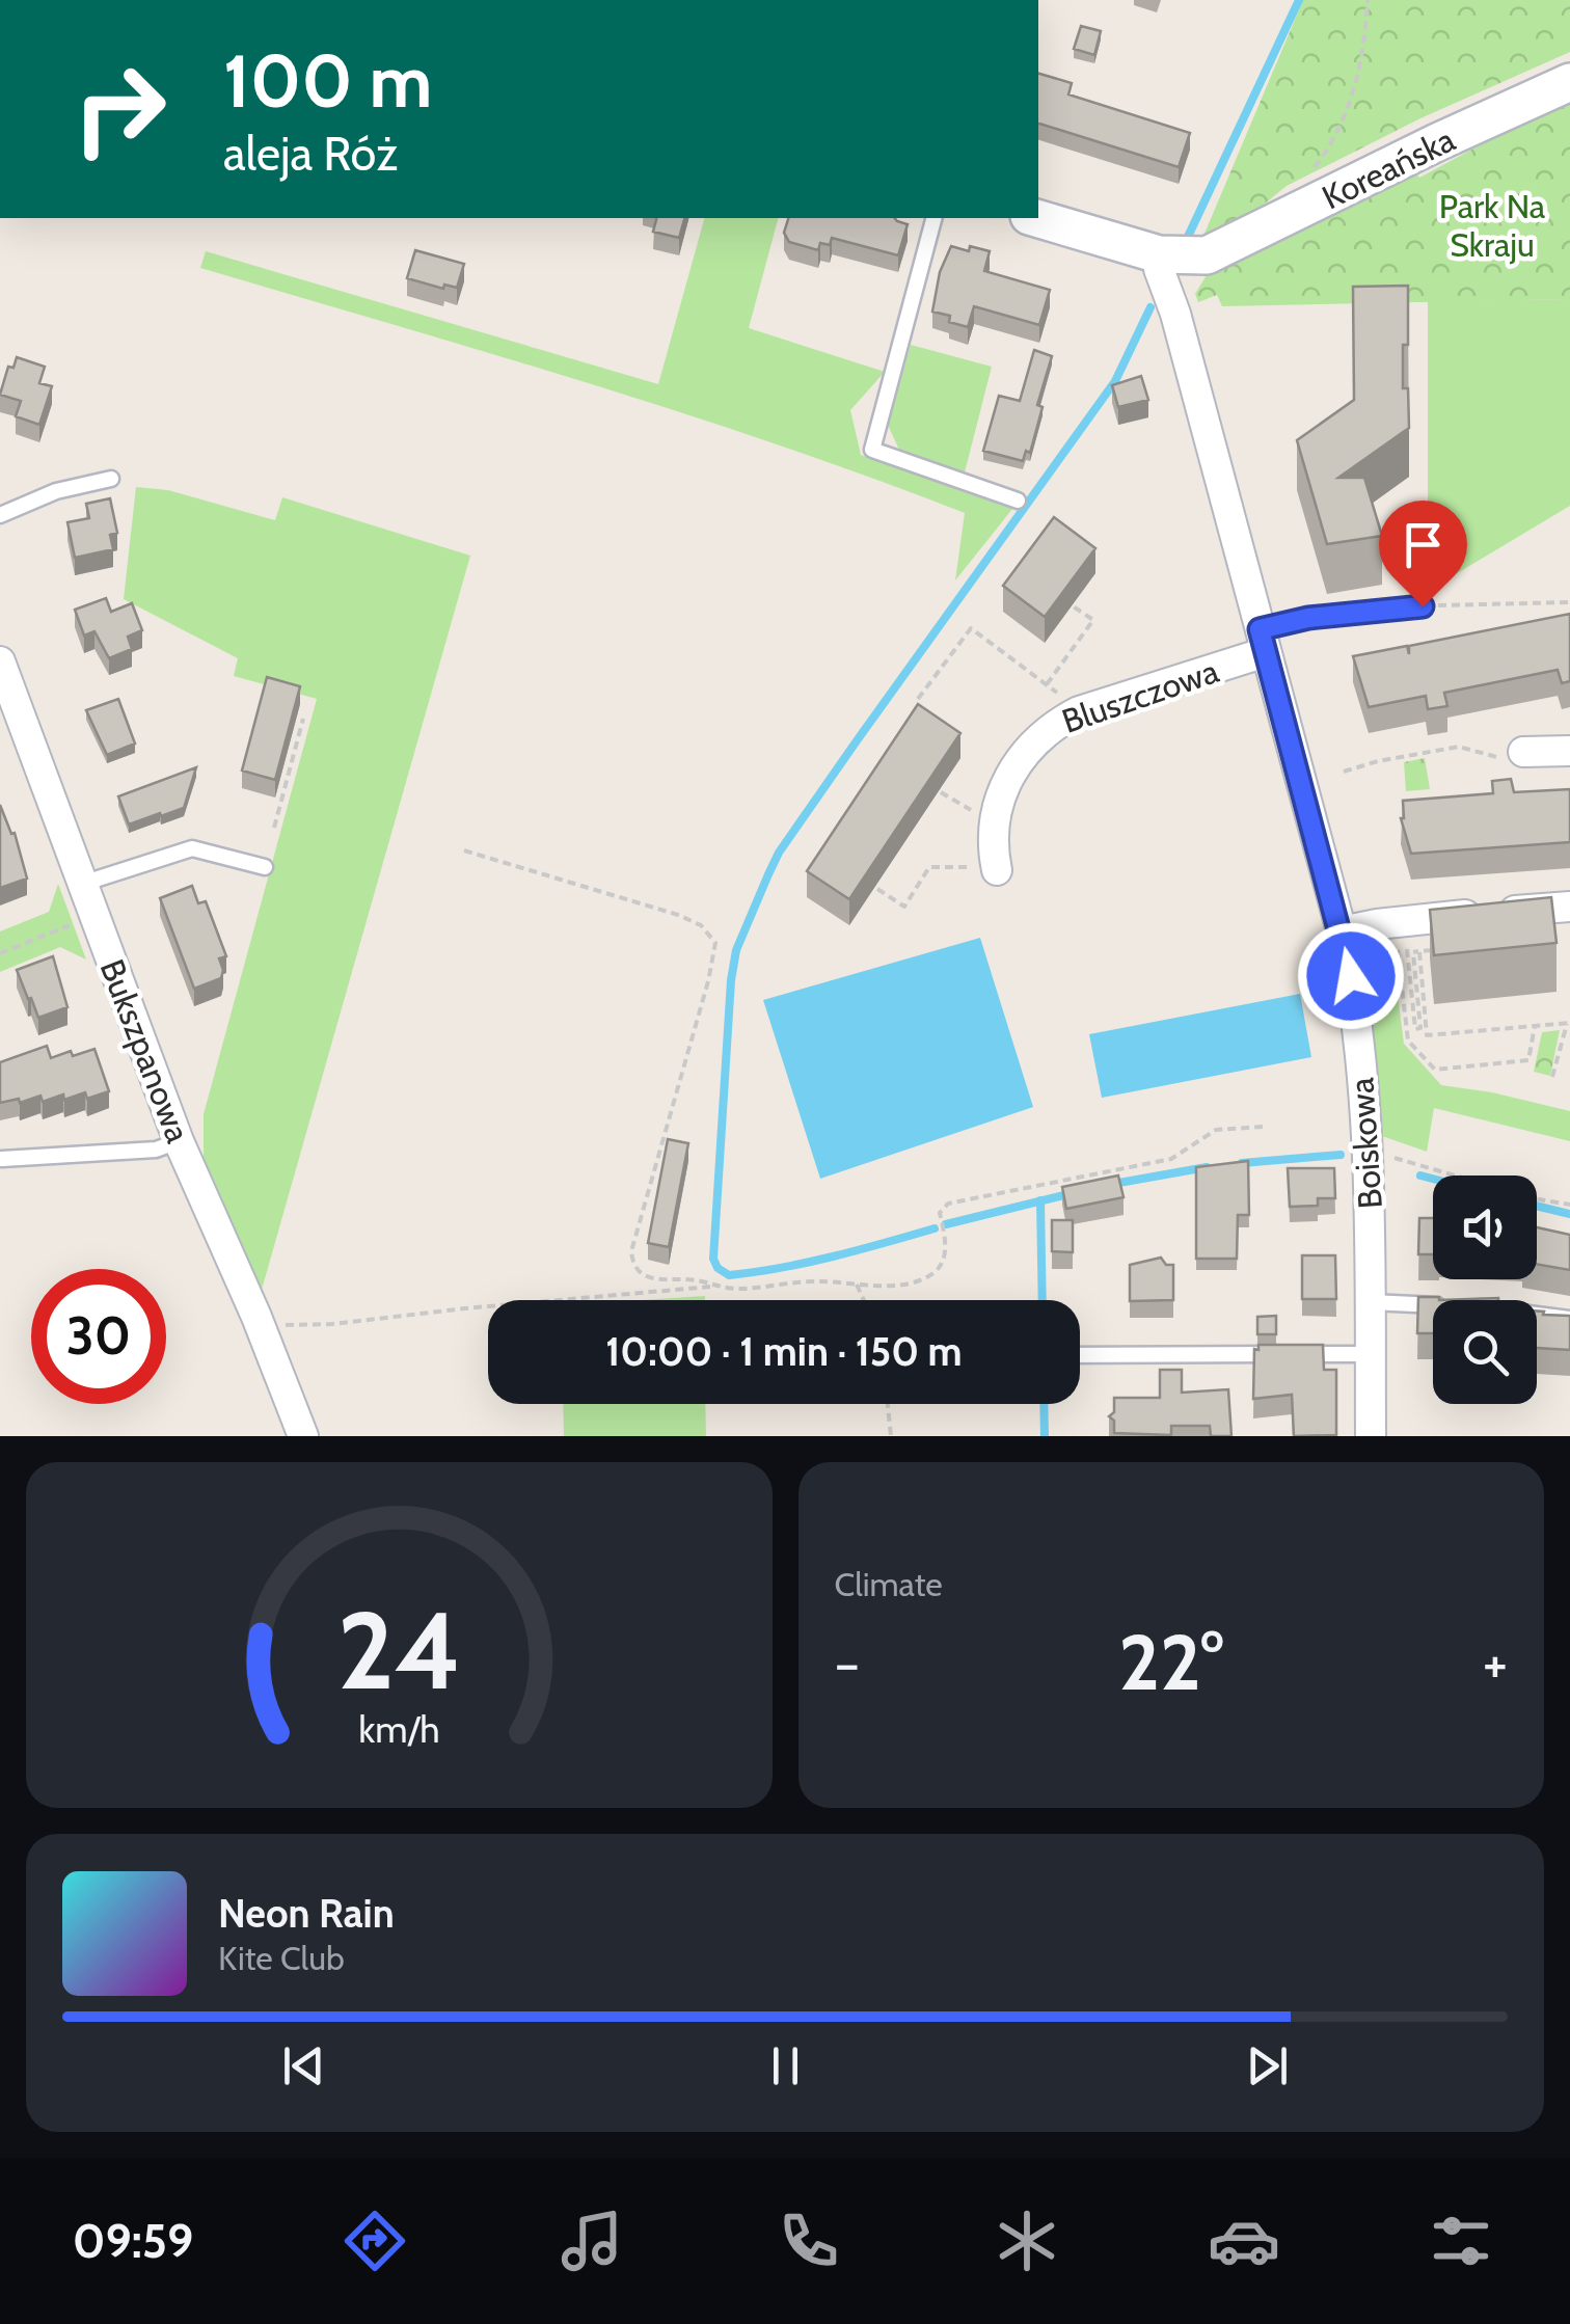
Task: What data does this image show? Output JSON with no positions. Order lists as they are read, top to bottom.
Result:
{
  "streets": {
    "street": [
      "Koreańska",
      "Bluszczowa",
      "Bukszpanowa",
      "Boiskowa"
    ]
  },
  "crossings": [
    ["Koreańska", "Boiskowa"],
    ["Bluszczowa", "Boiskowa"]
  ],
  "parks": ["Park Na Skraju"],
  "page": {
    "turn": ["100 m", "aleja Róż"],
    "limit": "30",
    "trip": "10:00 · 1 min · 150 m",
    "tile": "Climate",
    "heat": ["−", "22°", "+"],
    "song": ["Neon Rain", "Kite Club"],
    "tabs": "09:59",
    "gauge": ["24", "km/h"]
  }
}
